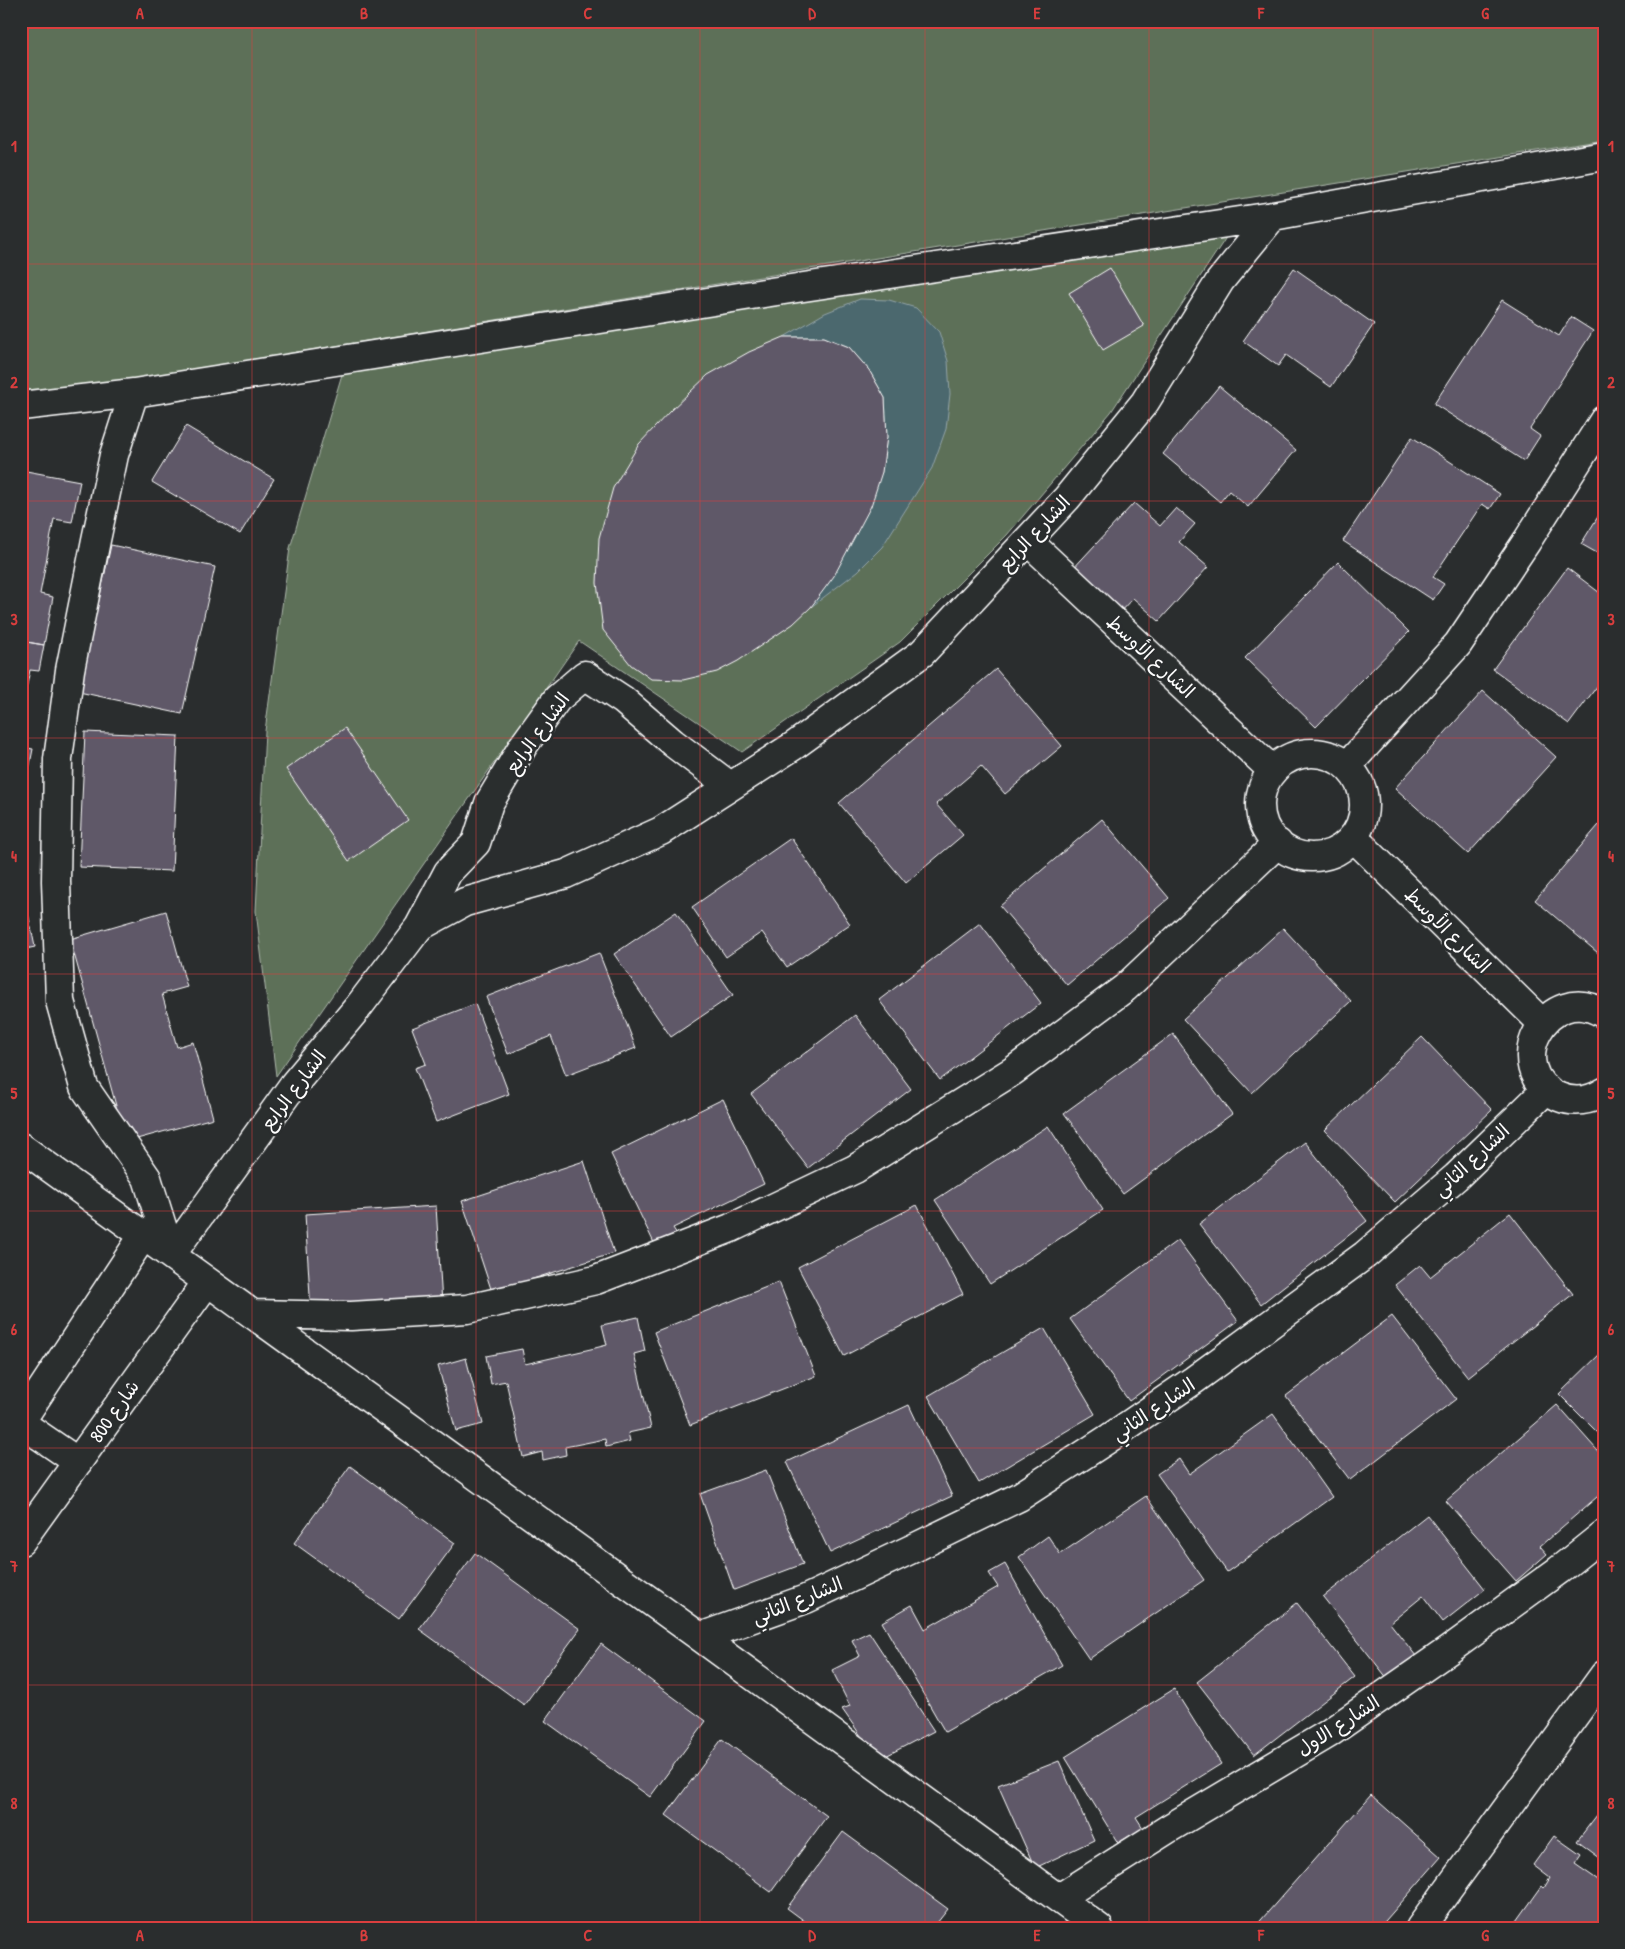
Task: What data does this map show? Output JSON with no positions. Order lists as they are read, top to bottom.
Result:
{
  "streets": {
    "street": [
      "الشارع الرابع",
      "الشارع الأوسط",
      "الشارع الثاني",
      "شارع 800",
      "الشارع الاول"
    ]
  },
  "crossings": [
    ["الشارع الرابع", "الشارع الأوسط"]
  ],
  "grid": {
    "columns": [
      "A",
      "B",
      "C",
      "D",
      "E",
      "F",
      "G"
    ],
    "rows": [
      "1",
      "2",
      "3",
      "4",
      "5",
      "6",
      "7",
      "8"
    ]
  }
}
